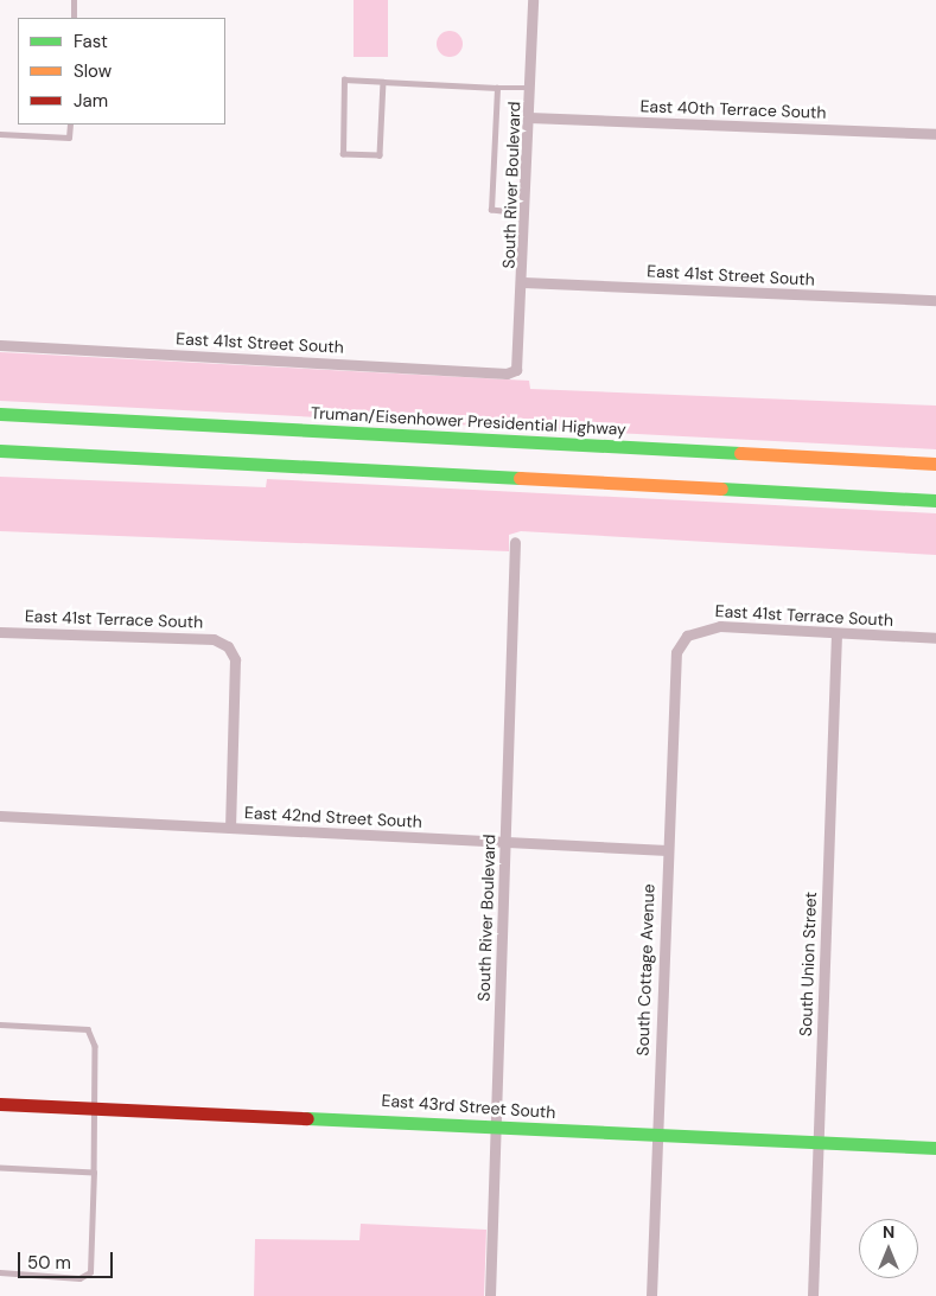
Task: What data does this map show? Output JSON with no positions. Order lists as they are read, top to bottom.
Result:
{
  "streets": {
    "main road": ["Truman/Eisenhower Presidential Highway", "East 43rd Street South"],
    "street": [
      "East 40th Terrace South",
      "South River Boulevard",
      "East 41st Street South",
      "East 41st Terrace South",
      "East 42nd Street South",
      "South Union Street",
      "South Cottage Avenue"
    ]
  },
  "crossings": [
    ["East 40th Terrace South", "South River Boulevard"],
    ["South River Boulevard", "East 41st Street South"],
    ["South River Boulevard", "East 42nd Street South"],
    ["South River Boulevard", "East 43rd Street South"],
    ["East 41st Terrace South", "East 42nd Street South"],
    ["East 41st Terrace South", "South Union Street"],
    ["East 41st Terrace South", "South Cottage Avenue"],
    ["East 42nd Street South", "South Cottage Avenue"],
    ["South Union Street", "East 43rd Street South"],
    ["South Cottage Avenue", "East 43rd Street South"]
  ],
  "legend": ["Fast", "Slow", "Jam"],
  "scale_bar": "50 m",
  "north": "top"
}
